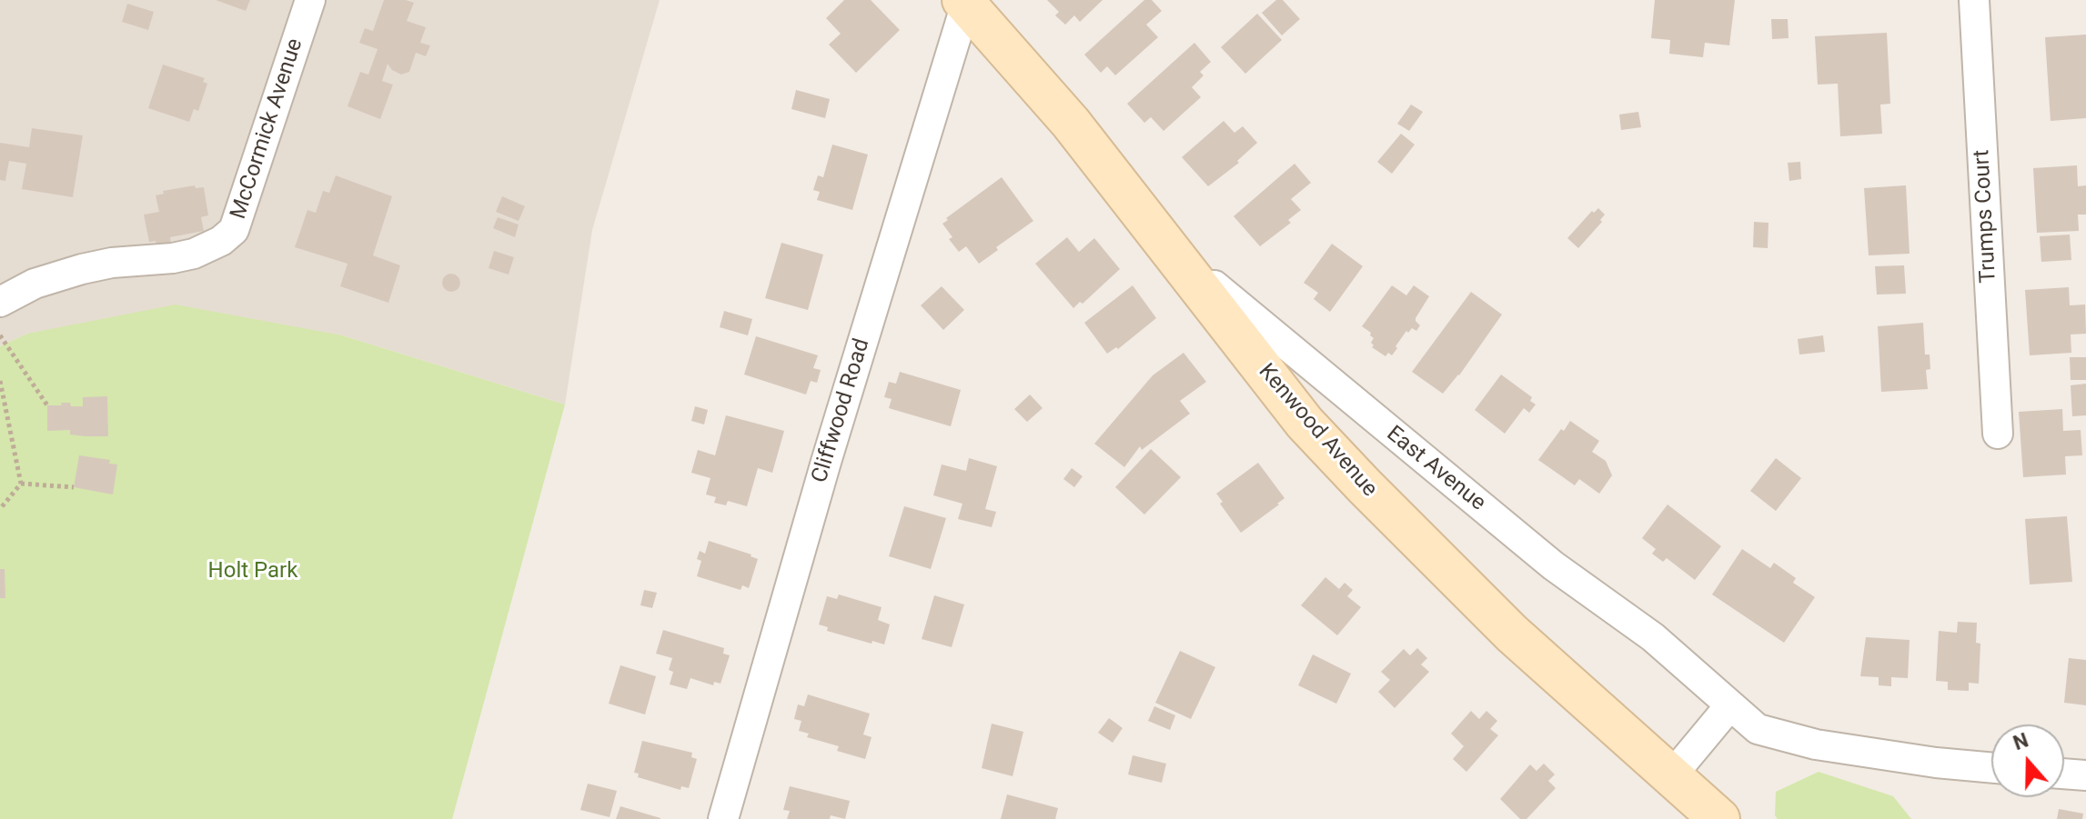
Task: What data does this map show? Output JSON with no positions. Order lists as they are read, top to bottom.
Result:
{
  "streets": {
    "main road": ["Kenwood Avenue"],
    "street": [
      "McCormick Avenue",
      "Trumps Court",
      "Cliffwood Road",
      "East Avenue"
    ]
  },
  "crossings": [
    ["Cliffwood Road", "Kenwood Avenue"],
    ["Kenwood Avenue", "East Avenue"]
  ],
  "parks": ["Holt Park"],
  "north": "top"
}
